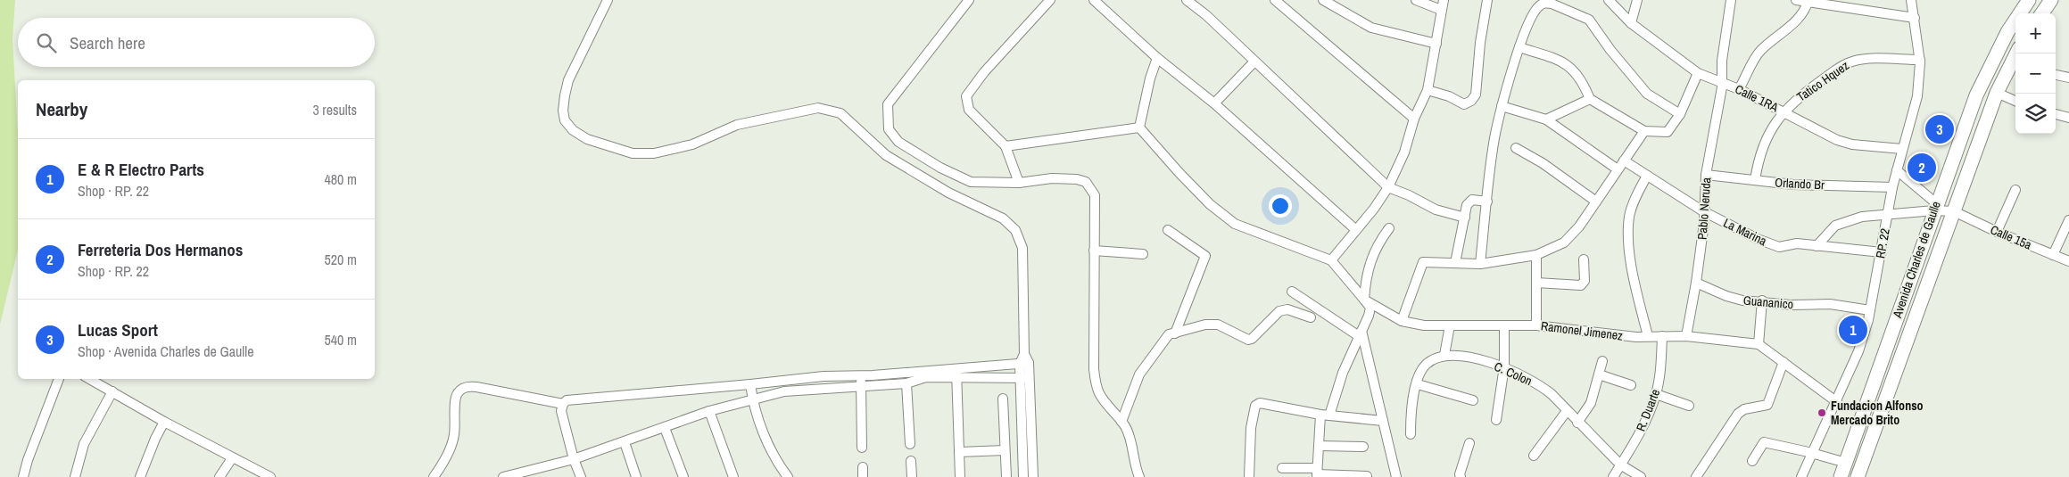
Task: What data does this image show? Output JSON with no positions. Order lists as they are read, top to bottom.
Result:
{
  "streets": {
    "main road": ["Avenida Charles de Gaulle"],
    "street": [
      "Tatico Hquez",
      "Calle 1RA",
      "Orlando Br",
      "Pablo Neruda",
      "La Marina",
      "Calle 15a",
      "RP. 22",
      "Guananico",
      "Ramonel Jimenez",
      "C. Colon",
      "R. Duarte"
    ]
  },
  "crossings": [
    ["Tatico Hquez", "Calle 1RA"],
    ["Tatico Hquez", "Orlando Br"],
    ["Tatico Hquez", "RP. 22"],
    ["Calle 1RA", "Pablo Neruda"],
    ["Calle 1RA", "RP. 22"],
    ["Orlando Br", "Pablo Neruda"],
    ["Orlando Br", "RP. 22"],
    ["Pablo Neruda", "La Marina"],
    ["Pablo Neruda", "Guananico"],
    ["Pablo Neruda", "Ramonel Jimenez"],
    ["La Marina", "RP. 22"],
    ["Calle 15a", "Avenida Charles de Gaulle"],
    ["RP. 22", "Guananico"],
    ["RP. 22", "Ramonel Jimenez"],
    ["Ramonel Jimenez", "R. Duarte"],
    ["C. Colon", "R. Duarte"]
  ],
  "places": ["Fundacion Alfonso Mercado Brito"],
  "page": {
    "map_buttons": ["+", "−"],
    "search": "Search here",
    "heading": ["Nearby", "3 results"],
    "pins": ["3", "2", "1"],
    "list": [
      {
        "mark": "1",
        "name": "E & R Electro Parts",
        "note": "Shop · RP. 22",
        "value": "480 m"
      },
      {
        "mark": "2",
        "name": "Ferreteria Dos Hermanos",
        "note": "Shop · RP. 22",
        "value": "520 m"
      },
      {
        "mark": "3",
        "name": "Lucas Sport",
        "note": "Shop · Avenida Charles de Gaulle",
        "value": "540 m"
      }
    ]
  }
}
